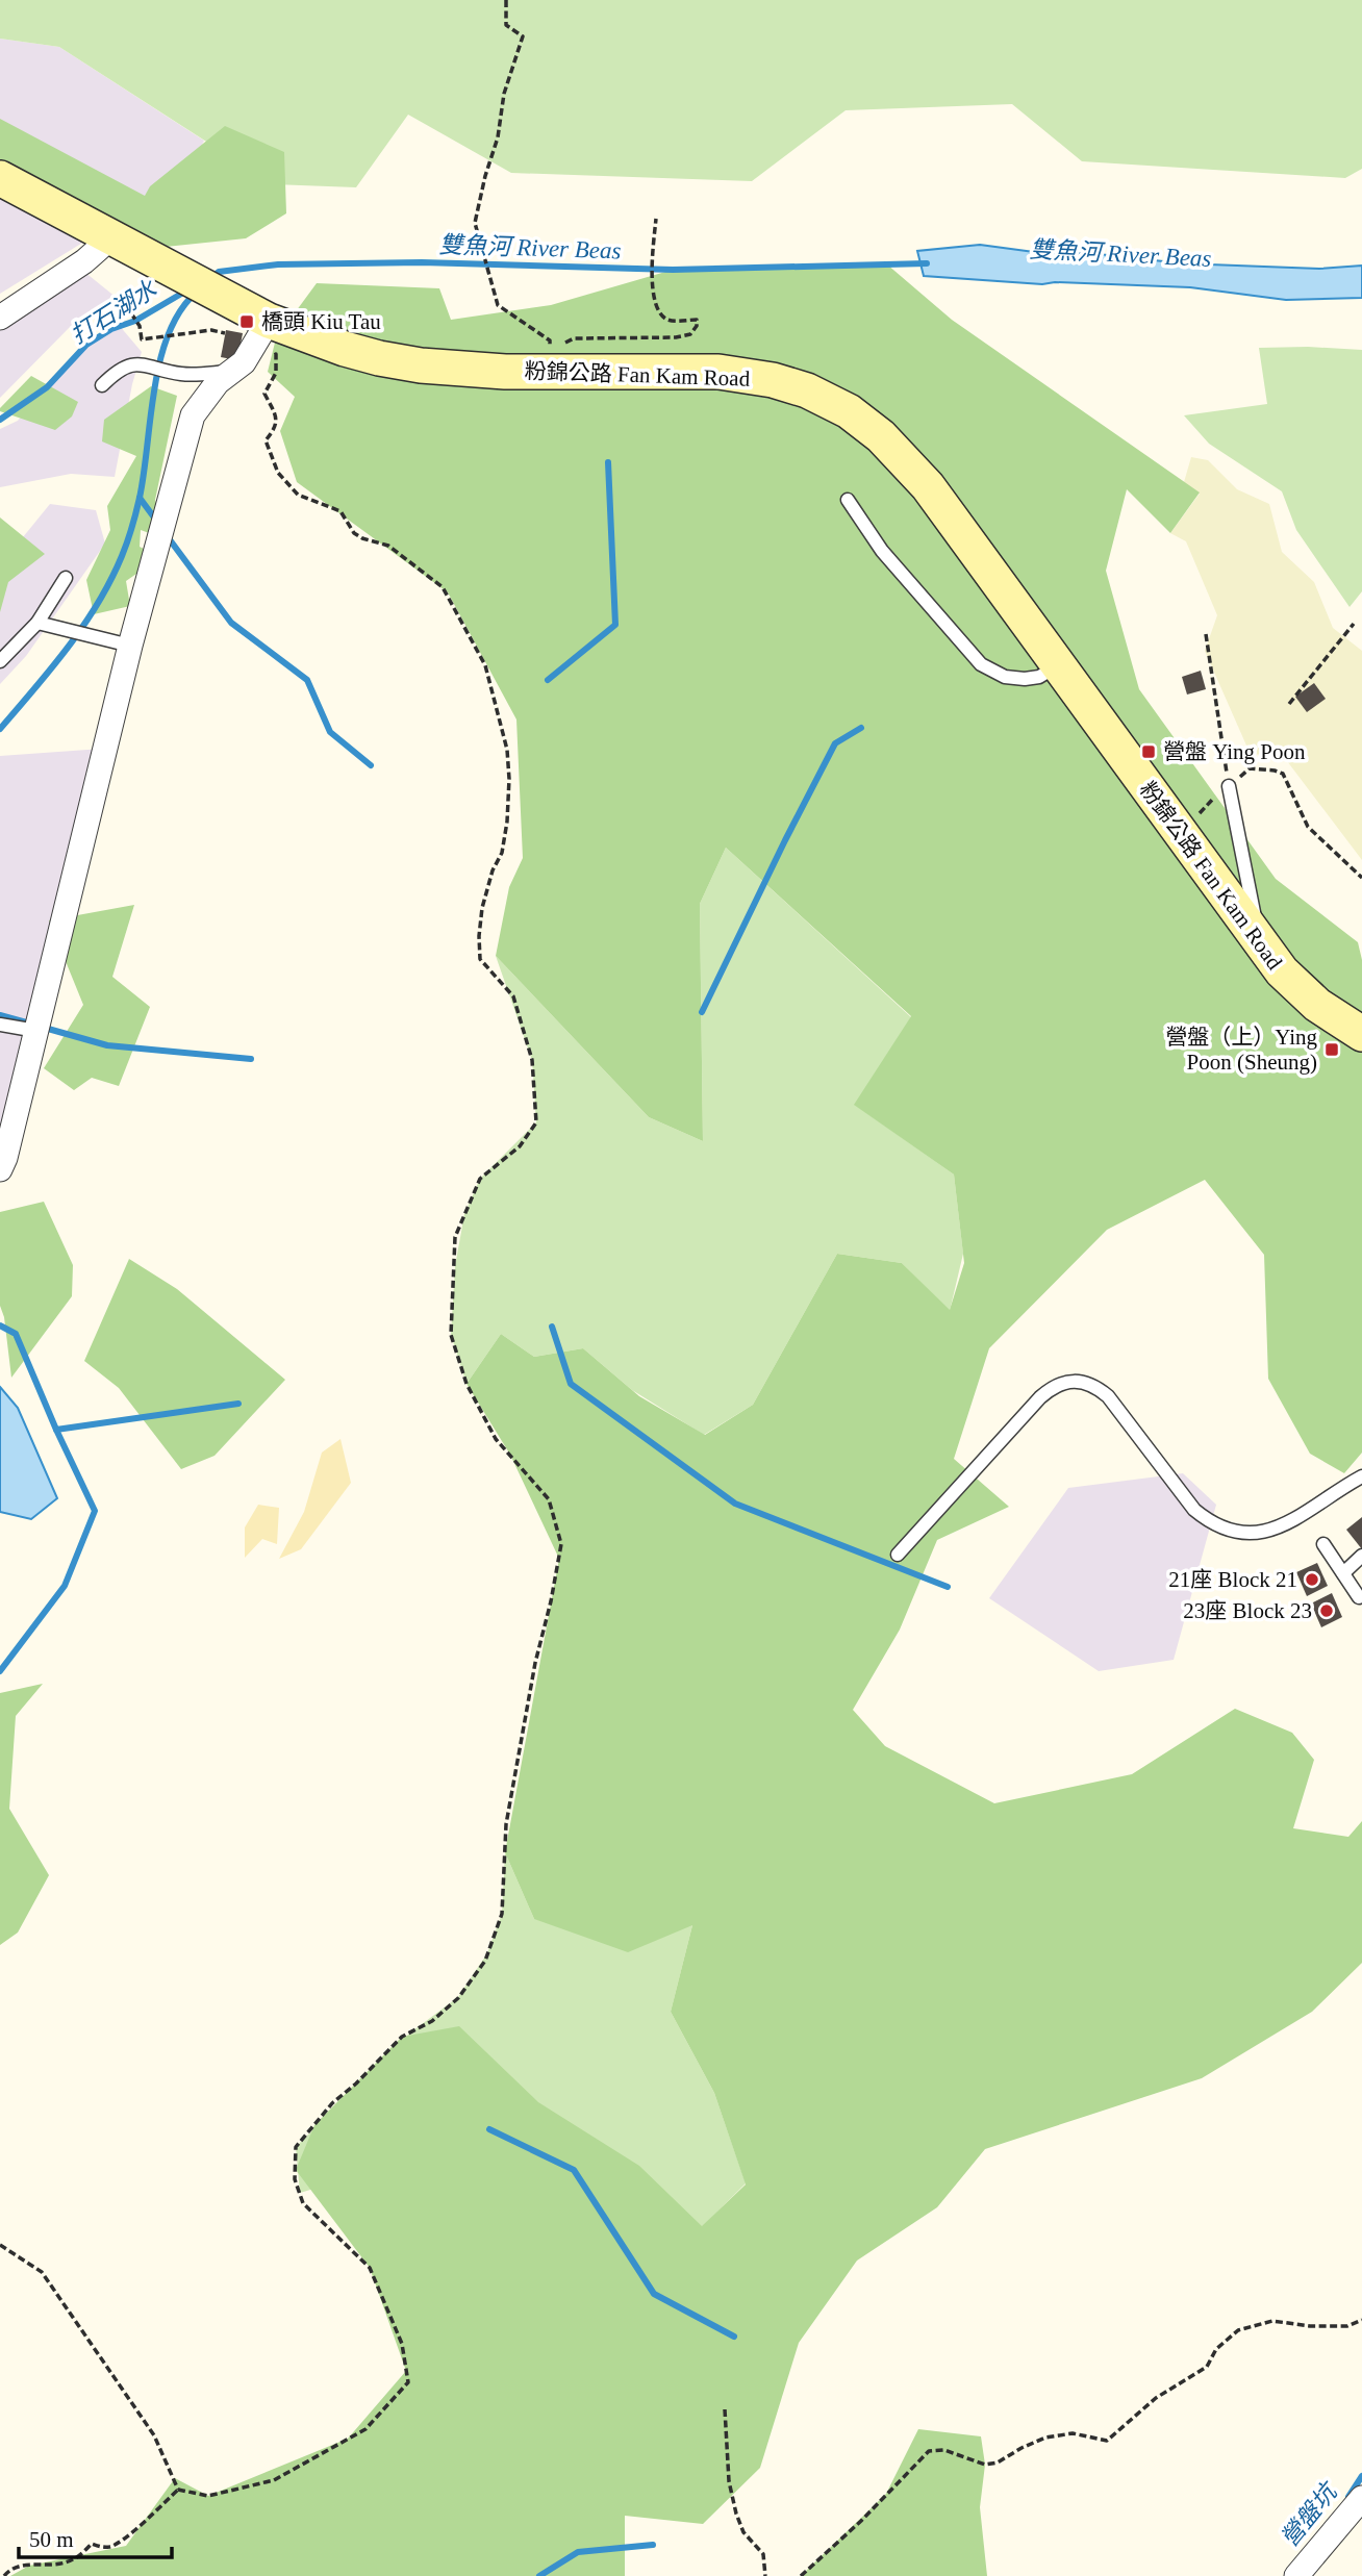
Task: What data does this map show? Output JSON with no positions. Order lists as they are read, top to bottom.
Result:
{
  "streets": {
    "main road": ["粉錦公路 Fan Kam Road"]
  },
  "water": ["雙魚河 River Beas", "打石湖水", "營盤坑"],
  "places": {
    "transit": ["橋頭 Kiu Tau", "營盤 Ying Poon", "營盤（上）Ying Poon (Sheung)"],
    "other": ["21座 Block 21", "23座 Block 23"]
  },
  "scale_bar": "50 m"
}
